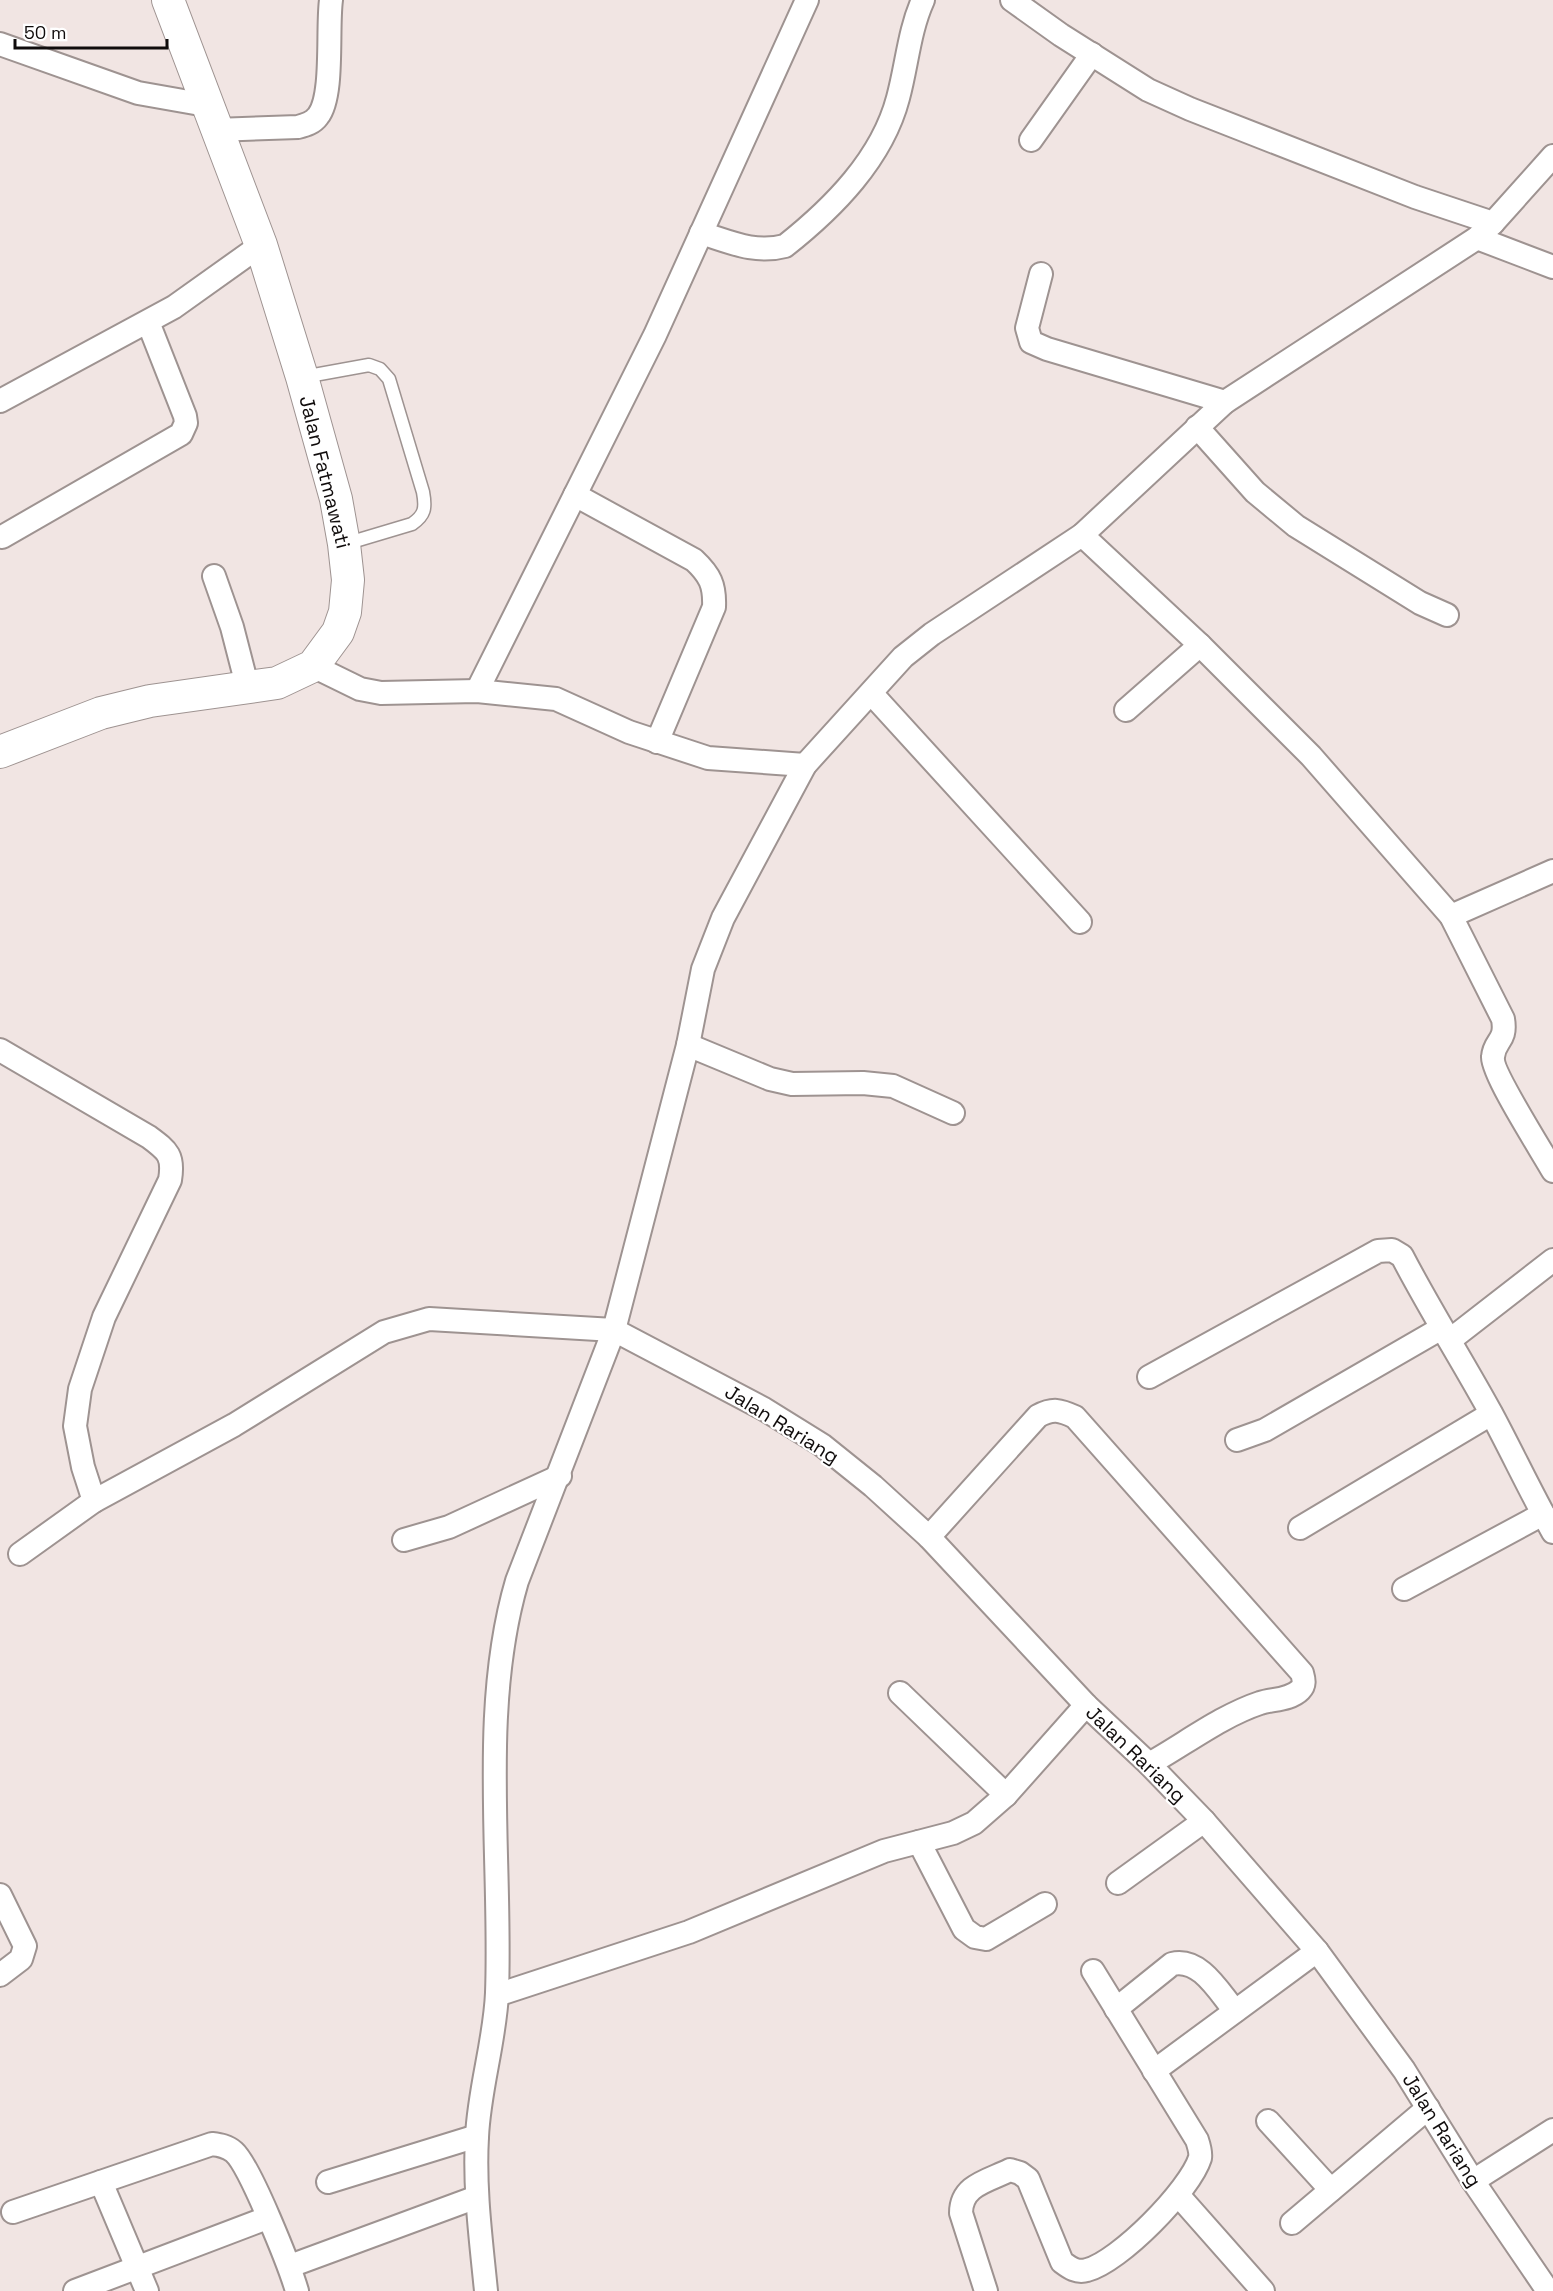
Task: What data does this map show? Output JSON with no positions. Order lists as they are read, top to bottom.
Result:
{
  "streets": {
    "street": ["Jalan Fatmawati", "Jalan Rariang"]
  },
  "scale_bar": "50 m"
}
